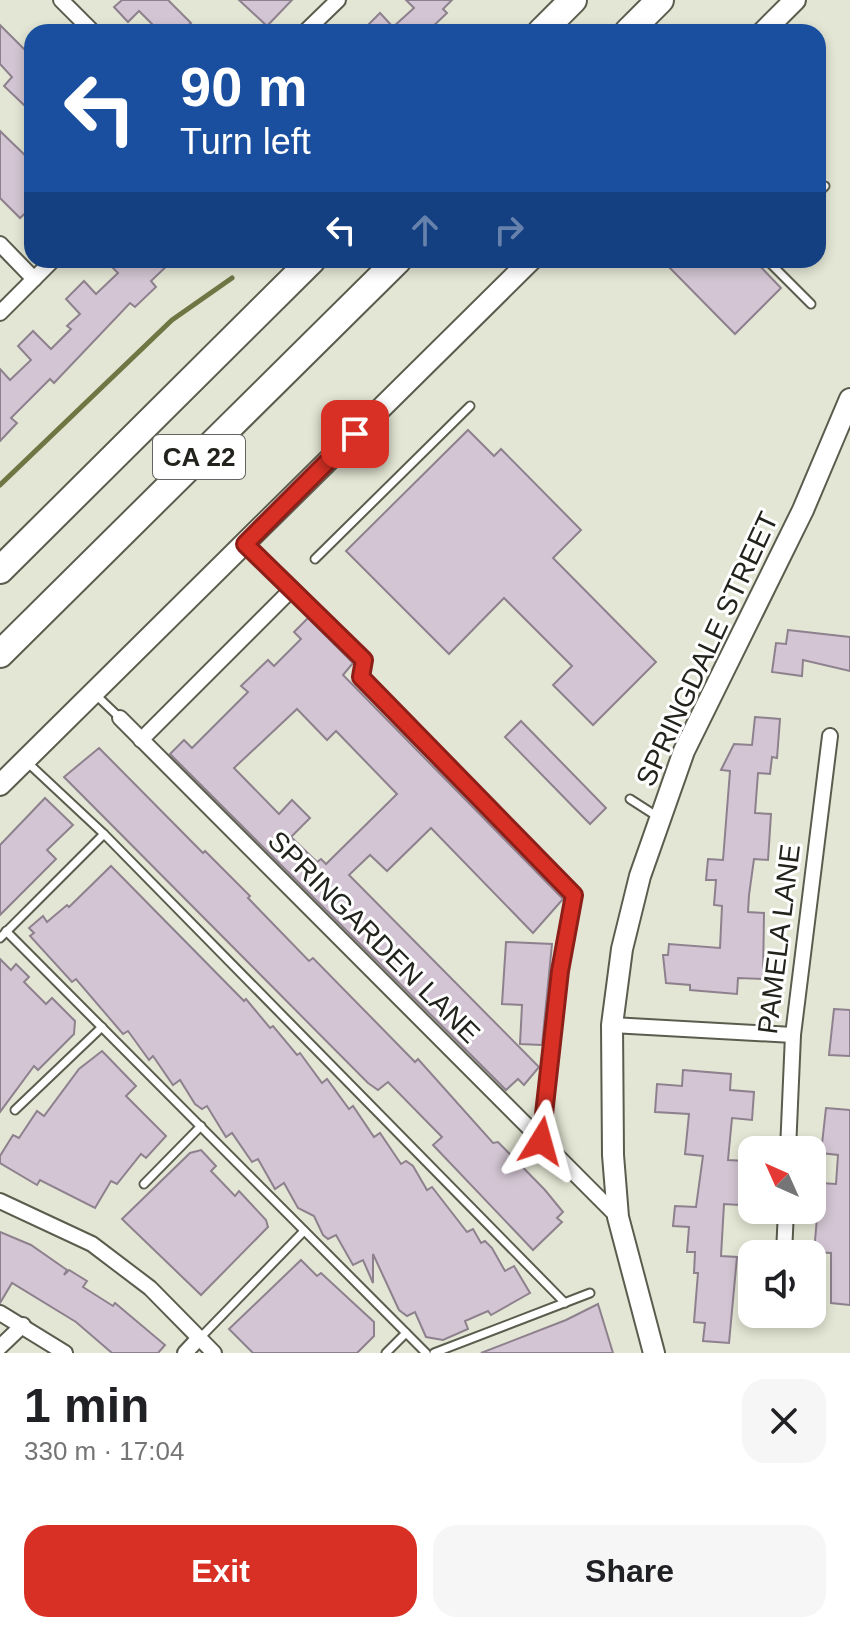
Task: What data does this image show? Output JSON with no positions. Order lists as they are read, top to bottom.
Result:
{
  "streets": {
    "highway": ["CA 22"],
    "main road": ["SPRINGDALE STREET"],
    "street": ["SPRINGARDEN LANE", "PAMELA LANE"]
  },
  "crossings": [
    ["SPRINGDALE STREET", "SPRINGARDEN LANE"]
  ],
  "north": "top left",
  "page": {
    "turn": ["90 m", "Turn left"],
    "heading": ["1 min", "330 m · 17:04"],
    "buttons": ["Exit", "Share"]
  }
}
